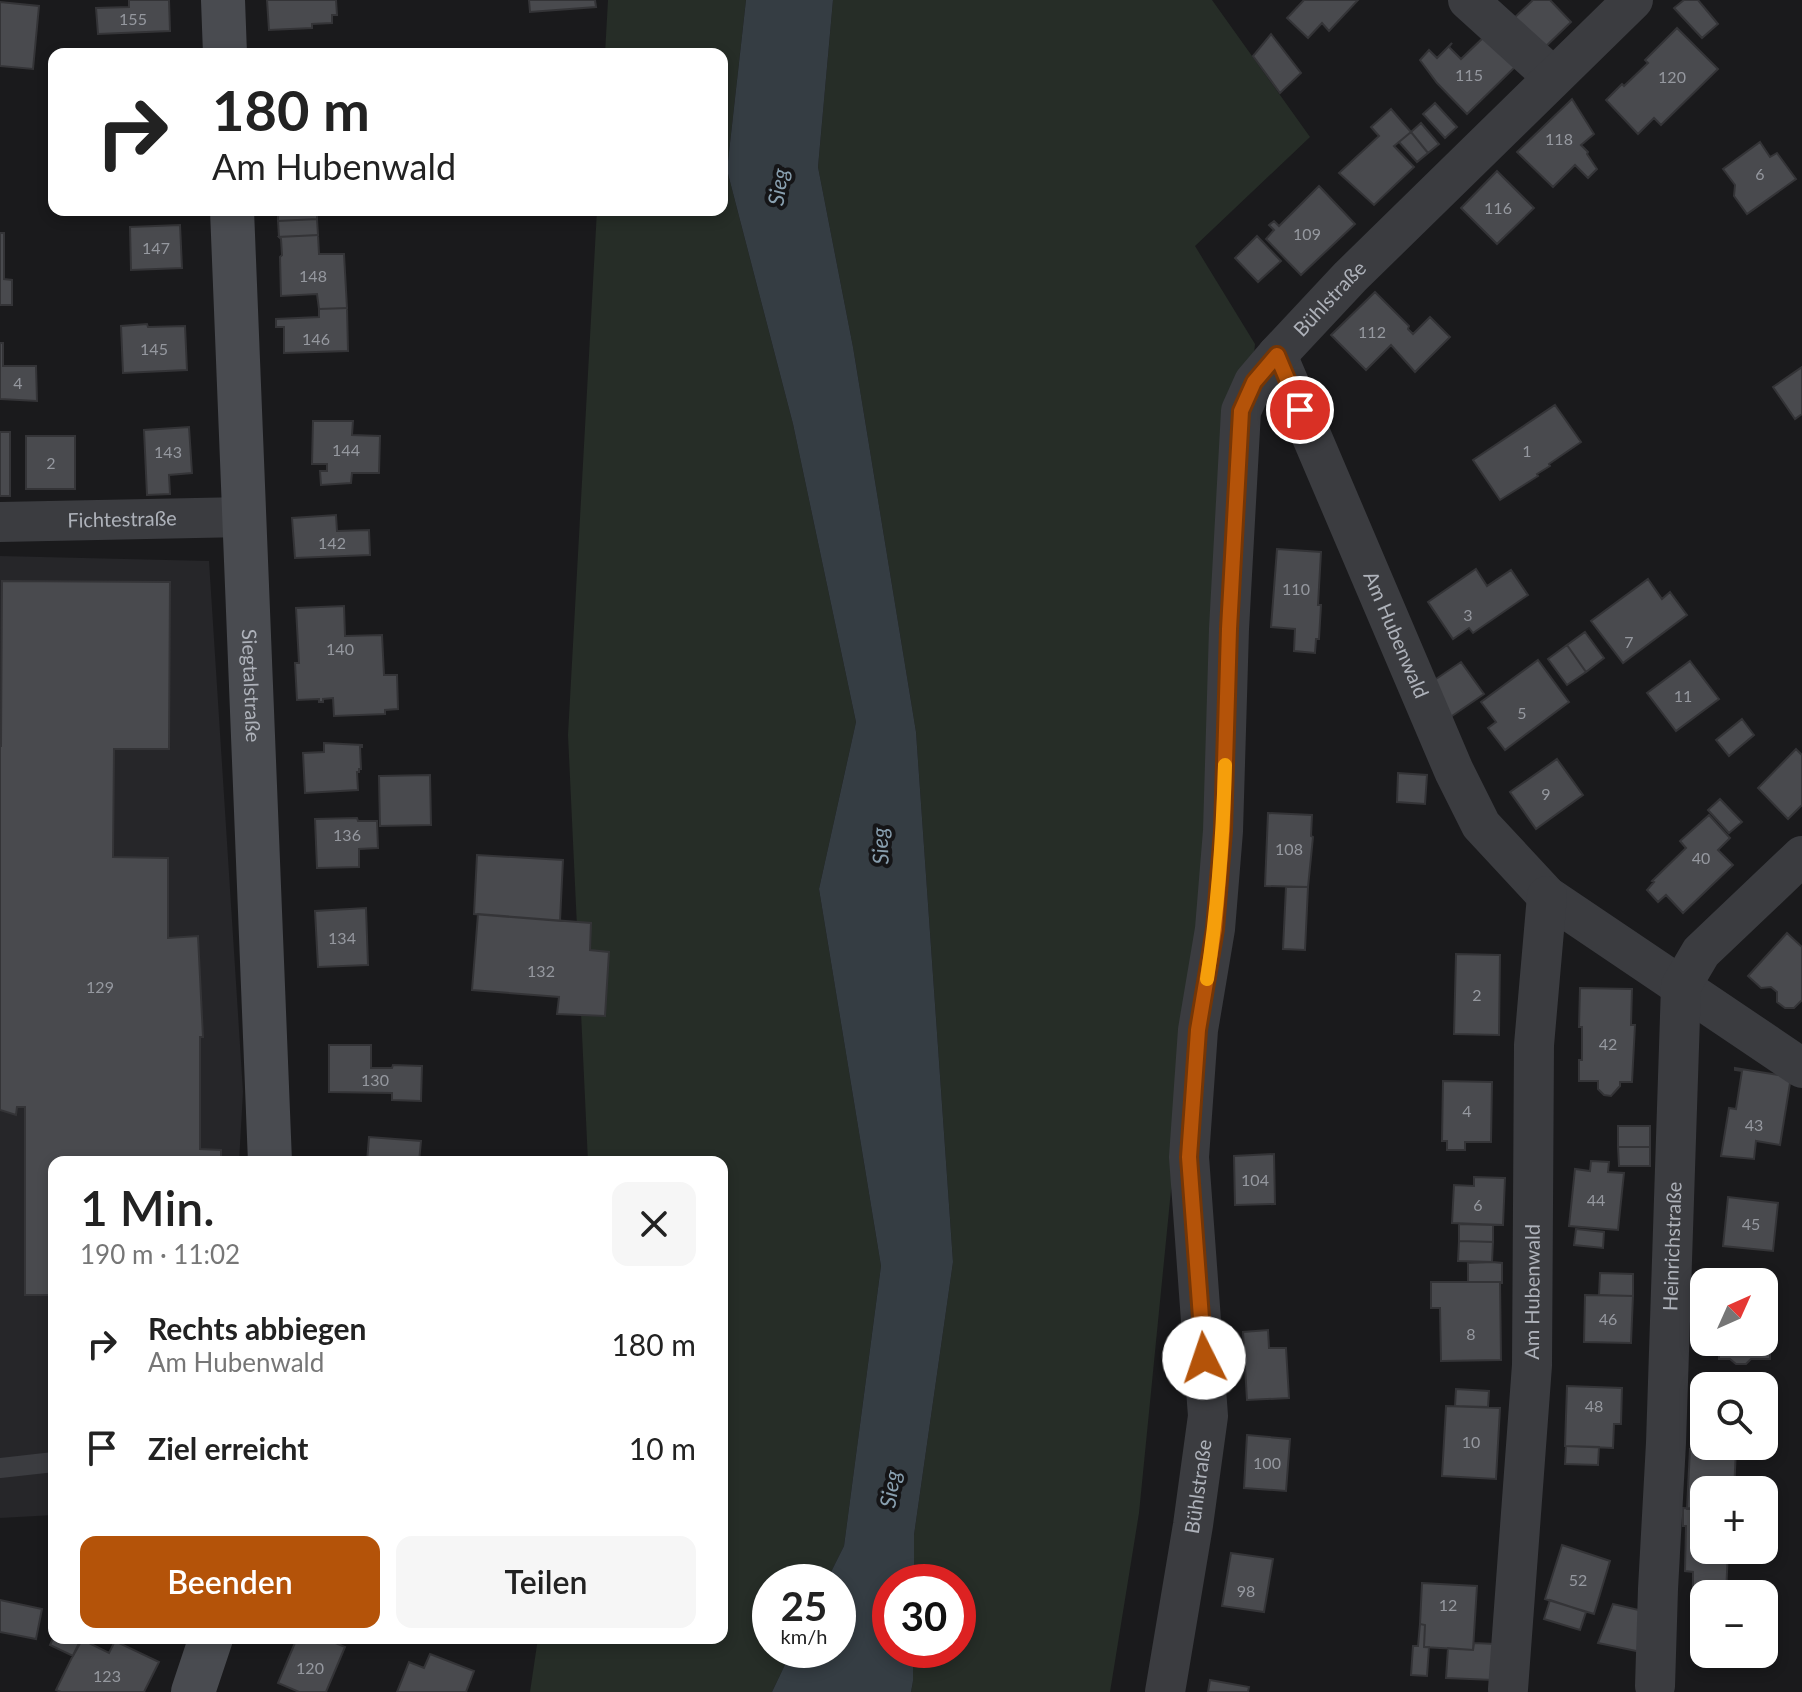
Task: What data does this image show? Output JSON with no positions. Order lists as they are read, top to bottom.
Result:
{
  "streets": {
    "main road": ["Siegtalstraße"],
    "street": [
      "Bühlstraße",
      "Fichtestraße",
      "Am Hubenwald",
      "Heinrichstraße"
    ]
  },
  "crossings": [
    ["Bühlstraße", "Am Hubenwald"],
    ["Fichtestraße", "Siegtalstraße"],
    ["Am Hubenwald", "Heinrichstraße"]
  ],
  "water": ["Sieg"],
  "house_numbers": [
    "155",
    "115",
    "120",
    "118",
    "6",
    "116",
    "109",
    "147",
    "148",
    "112",
    "146",
    "145",
    "4",
    "144",
    "1",
    "143",
    "2",
    "142",
    "110",
    "3",
    "7",
    "140",
    "11",
    "5",
    "9",
    "136",
    "108",
    "40",
    "134",
    "132",
    "129",
    "2",
    "42",
    "130",
    "4",
    "43",
    "104",
    "44",
    "6",
    "45",
    "46",
    "8",
    "48",
    "10",
    "100",
    "52",
    "98",
    "12",
    "120",
    "123"
  ],
  "north": "top right",
  "page": {
    "turn": ["180 m", "Am Hubenwald"],
    "heading": ["1 Min.", "190 m · 11:02"],
    "map_buttons": ["+", "−"],
    "list": [
      {
        "name": "Rechts abbiegen",
        "note": "Am Hubenwald",
        "value": "180 m"
      },
      {
        "name": "Ziel erreicht",
        "value": "10 m"
      }
    ],
    "buttons": ["Beenden", "Teilen"],
    "speed": "25 km/h",
    "limit": "30"
  }
}
